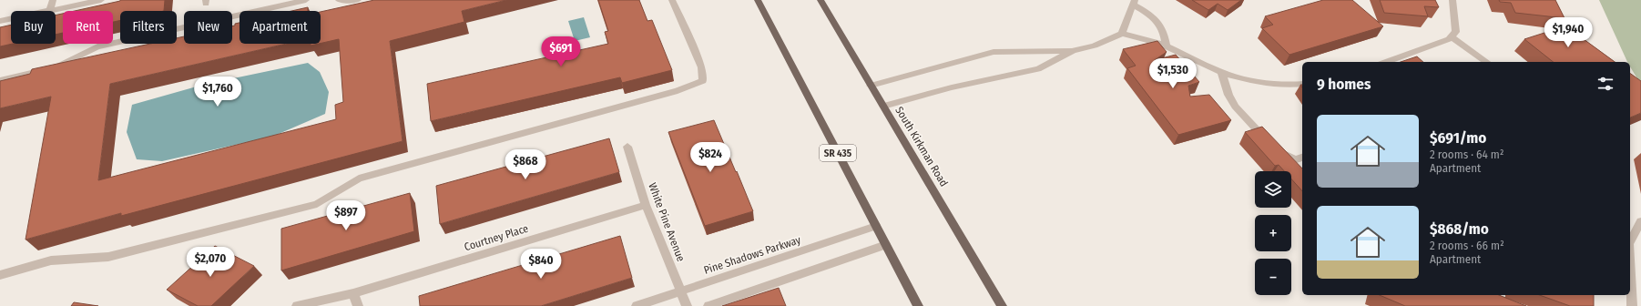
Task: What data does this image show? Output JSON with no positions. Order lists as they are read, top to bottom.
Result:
{
  "streets": {
    "main road": ["South Kirkman Road", "SR 435"],
    "street": ["White Pine Avenue", "Courtney Place", "Pine Shadows Parkway"]
  },
  "crossings": [
    ["SR 435", "Pine Shadows Parkway"],
    ["White Pine Avenue", "Courtney Place"],
    ["White Pine Avenue", "Pine Shadows Parkway"]
  ],
  "page": {
    "chip": [
      "Buy",
      "Rent",
      "Filters",
      "New",
      "Apartment"
    ],
    "price": [
      "$1,940",
      "$691",
      "$1,530",
      "$1,760",
      "$824",
      "$868",
      "$897",
      "$2,070",
      "$840"
    ],
    "heading": "9 homes",
    "list": [
      {
        "name": "$691/mo",
        "note": "2 rooms · 64 m² · Apartment"
      },
      {
        "name": "$868/mo",
        "note": "2 rooms · 66 m² · Apartment"
      }
    ],
    "map_buttons": ["+", "−"]
  }
}
